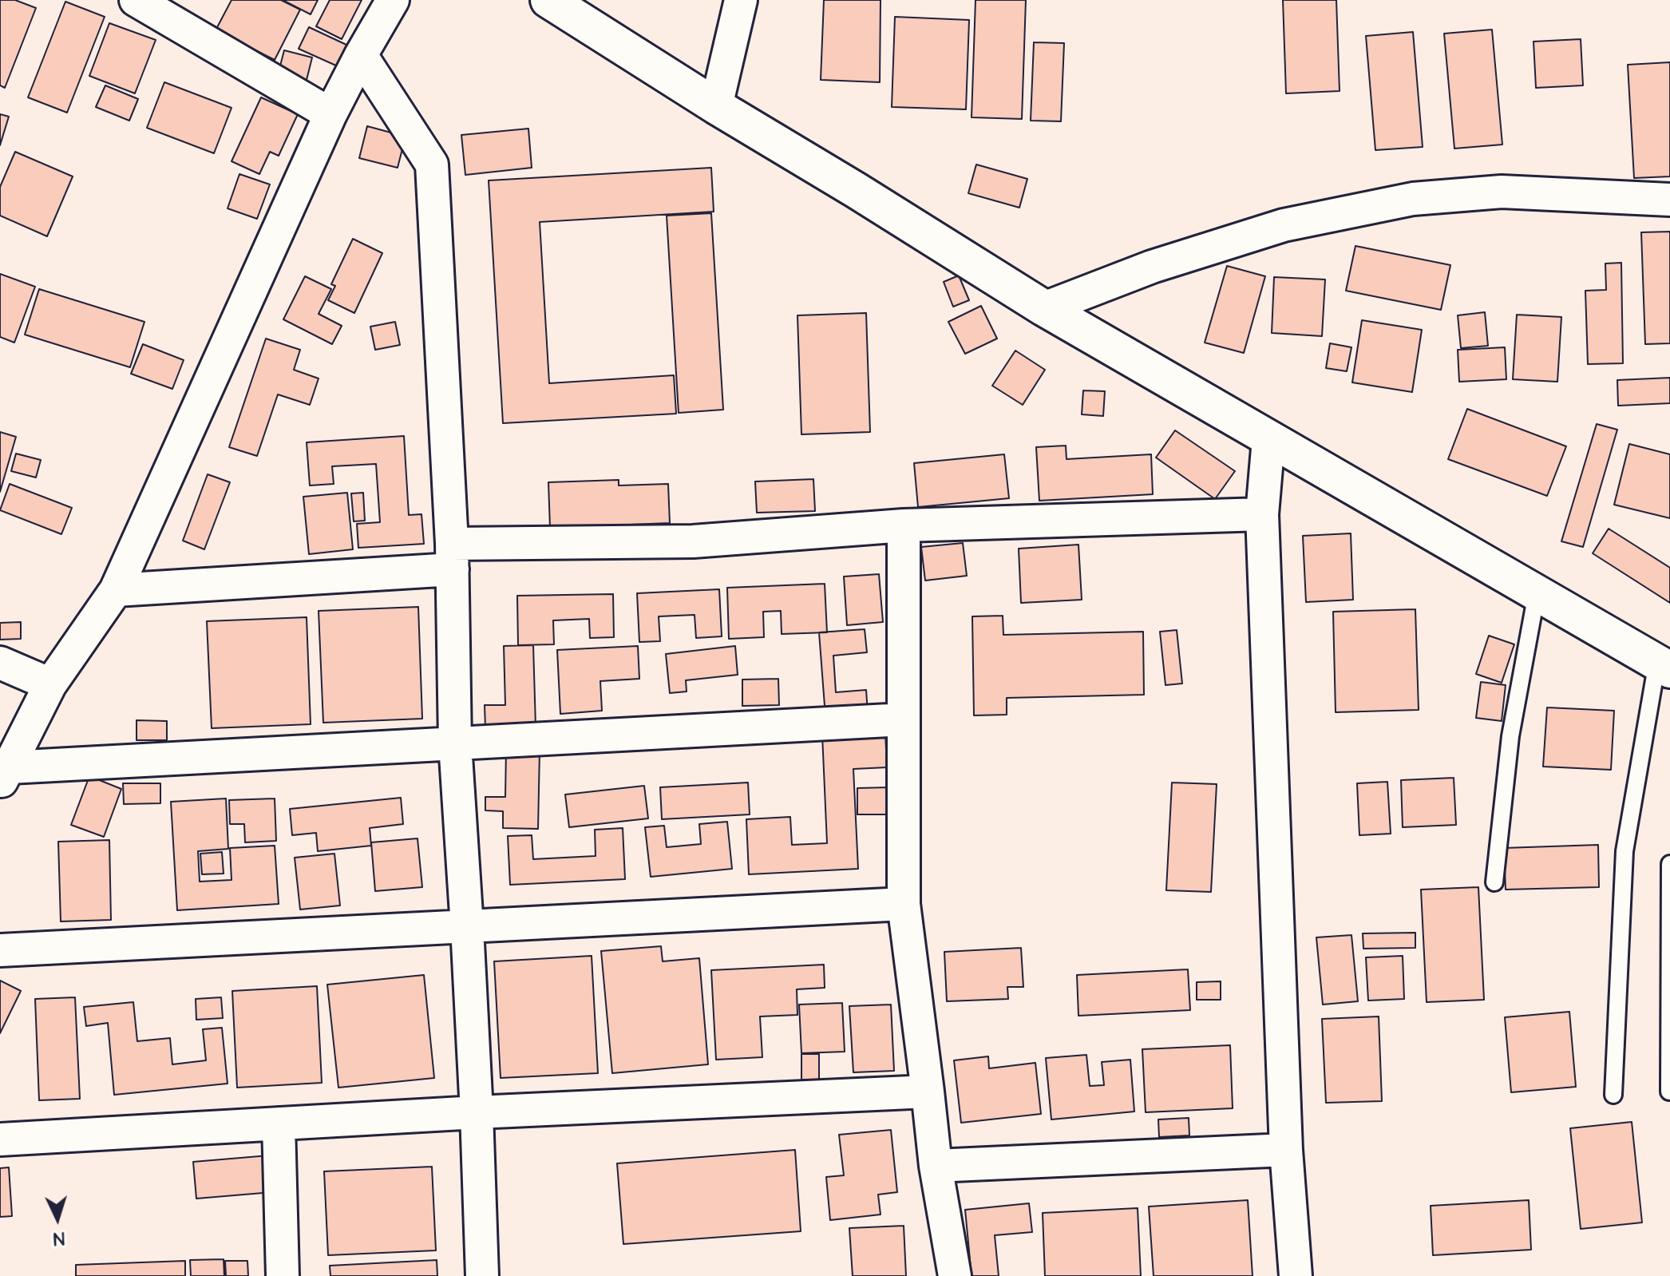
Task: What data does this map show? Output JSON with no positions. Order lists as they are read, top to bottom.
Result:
{
  "north": "bottom"
}
